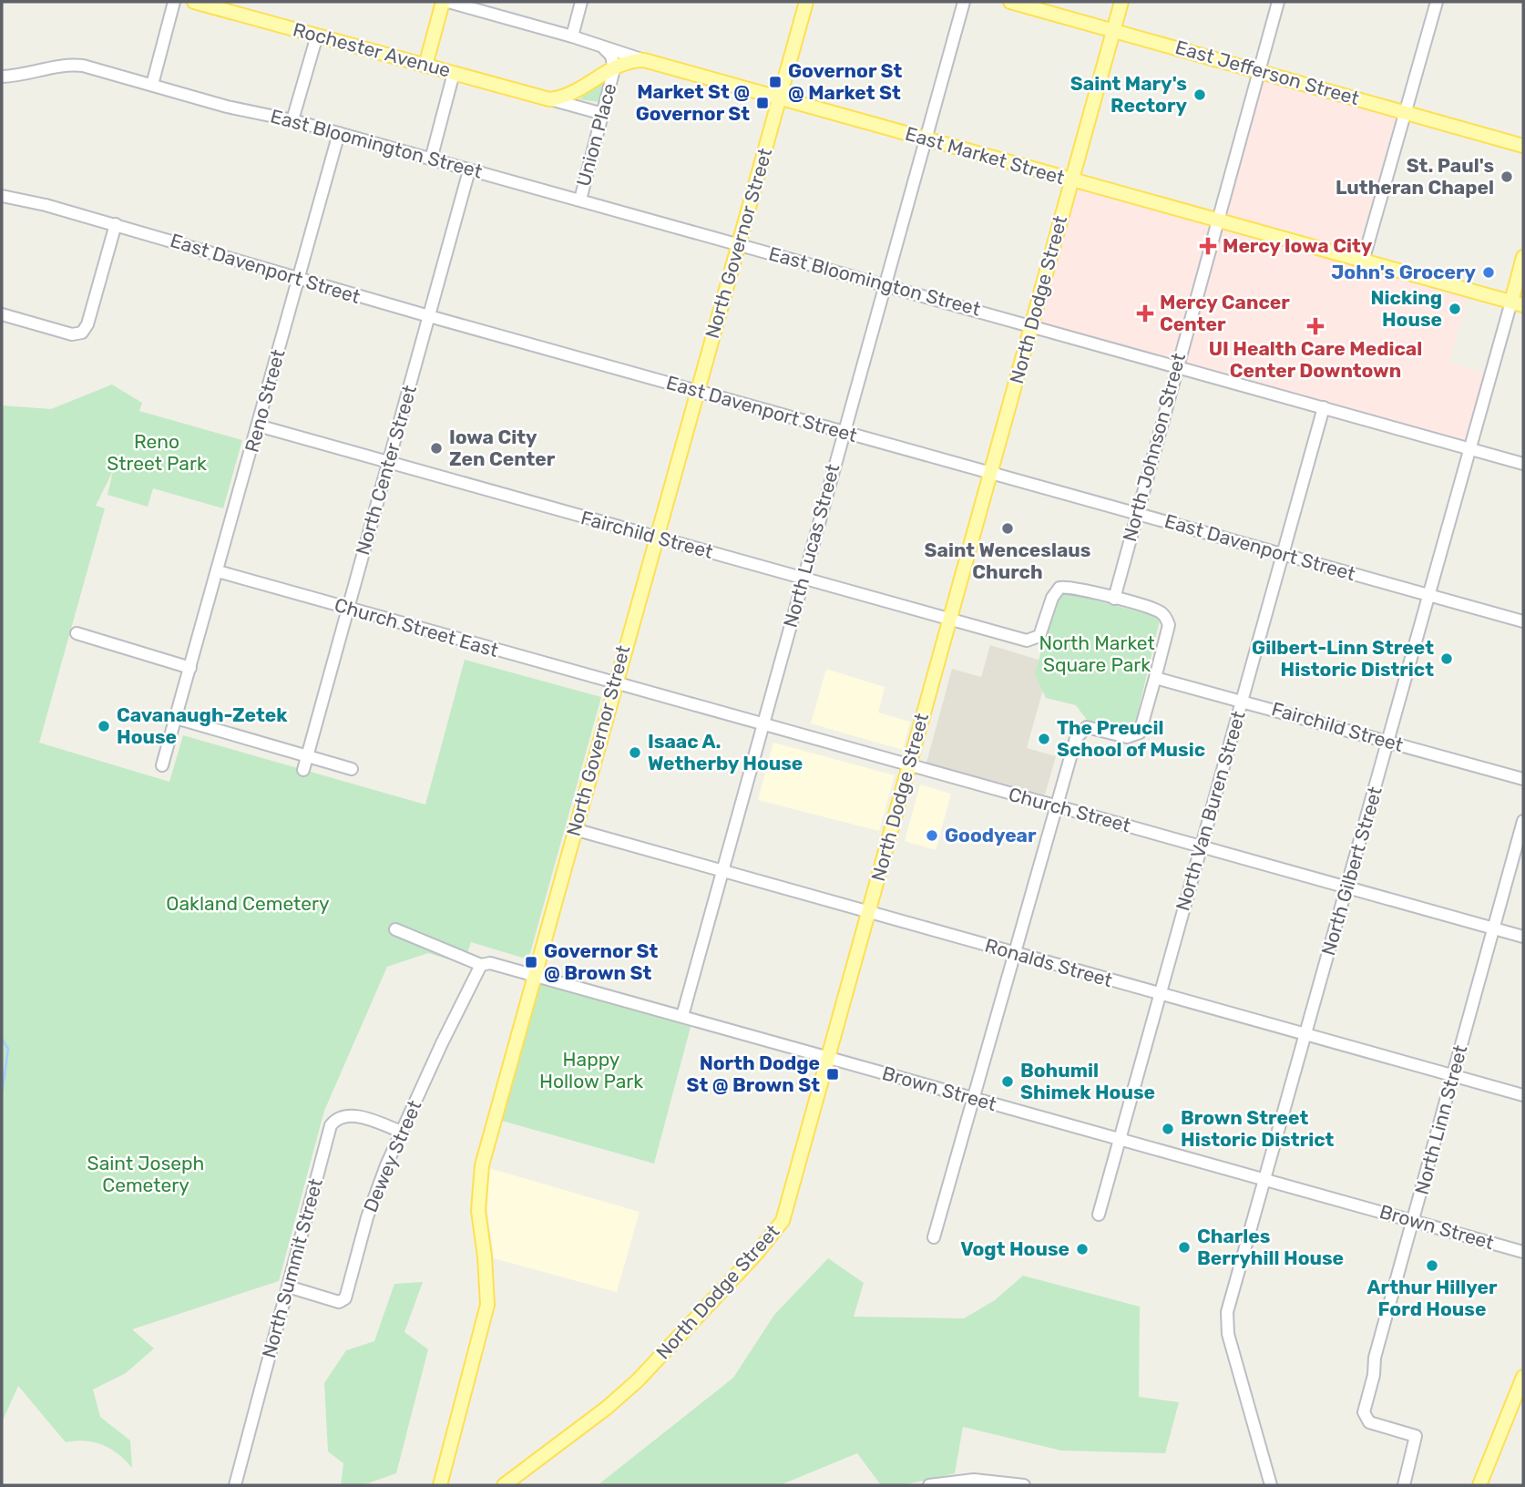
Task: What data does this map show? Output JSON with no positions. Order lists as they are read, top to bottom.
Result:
{
  "streets": {
    "main road": [
      "Rochester Avenue",
      "East Jefferson Street",
      "East Market Street",
      "North Governor Street",
      "North Dodge Street",
      "North Gilbert Street"
    ],
    "street": [
      "Union Place",
      "East Bloomington Street",
      "East Davenport Street",
      "Reno Street",
      "North Johnson Street",
      "North Center Street",
      "Fairchild Street",
      "North Lucas Street",
      "Church Street East",
      "Church Street",
      "North Van Buren Street",
      "Ronalds Street",
      "Brown Street",
      "North Linn Street",
      "Dewey Street",
      "North Summit Street"
    ]
  },
  "crossings": [
    ["Rochester Avenue", "Union Place"],
    ["East Jefferson Street", "North Dodge Street"],
    ["East Jefferson Street", "North Johnson Street"],
    ["Union Place", "East Bloomington Street"],
    ["Union Place", "East Market Street"],
    ["East Bloomington Street", "North Governor Street"],
    ["East Bloomington Street", "North Dodge Street"],
    ["East Bloomington Street", "Reno Street"],
    ["East Bloomington Street", "North Johnson Street"],
    ["East Bloomington Street", "North Center Street"],
    ["East Bloomington Street", "North Lucas Street"],
    ["East Bloomington Street", "North Van Buren Street"],
    ["East Bloomington Street", "North Gilbert Street"],
    ["East Market Street", "North Governor Street"],
    ["East Market Street", "North Dodge Street"],
    ["East Market Street", "North Johnson Street"],
    ["East Market Street", "North Lucas Street"],
    ["East Market Street", "North Gilbert Street"],
    ["North Governor Street", "East Davenport Street"],
    ["North Governor Street", "Fairchild Street"],
    ["North Governor Street", "Church Street East"],
    ["North Governor Street", "Church Street"],
    ["North Governor Street", "Ronalds Street"],
    ["North Governor Street", "Brown Street"],
    ["East Davenport Street", "North Dodge Street"],
    ["East Davenport Street", "Reno Street"],
    ["East Davenport Street", "North Johnson Street"],
    ["East Davenport Street", "North Center Street"],
    ["East Davenport Street", "North Lucas Street"],
    ["East Davenport Street", "North Van Buren Street"],
    ["East Davenport Street", "North Gilbert Street"],
    ["North Dodge Street", "Fairchild Street"],
    ["North Dodge Street", "Church Street"],
    ["North Dodge Street", "Ronalds Street"],
    ["North Dodge Street", "Brown Street"],
    ["Reno Street", "Fairchild Street"],
    ["Reno Street", "Church Street East"],
    ["North Johnson Street", "Fairchild Street"],
    ["North Center Street", "Fairchild Street"],
    ["North Center Street", "Church Street East"],
    ["Fairchild Street", "North Lucas Street"],
    ["Fairchild Street", "North Van Buren Street"],
    ["Fairchild Street", "North Gilbert Street"],
    ["North Lucas Street", "Church Street"],
    ["North Lucas Street", "Ronalds Street"],
    ["North Lucas Street", "Brown Street"],
    ["Church Street East", "Church Street"],
    ["Church Street", "North Van Buren Street"],
    ["Church Street", "North Gilbert Street"],
    ["Church Street", "North Linn Street"],
    ["North Van Buren Street", "Ronalds Street"],
    ["North Van Buren Street", "Brown Street"],
    ["North Gilbert Street", "Ronalds Street"],
    ["North Gilbert Street", "Brown Street"],
    ["Ronalds Street", "North Linn Street"],
    ["Brown Street", "North Linn Street"],
    ["Brown Street", "Dewey Street"],
    ["Dewey Street", "North Summit Street"]
  ],
  "parks": [
    "Reno Street Park",
    "North Market Square Park",
    "Oakland Cemetery",
    "Happy Hollow Park",
    "Saint Joseph Cemetery"
  ],
  "places": {
    "transit": [
      "Governor St @ Market St",
      "Market St @ Governor St",
      "Governor St @ Brown St",
      "North Dodge St @ Brown St"
    ],
    "other": [
      "Saint Mary's Rectory",
      "St. Paul's Lutheran Chapel",
      "John's Grocery",
      "Nicking House",
      "Iowa City Zen Center",
      "Saint Wenceslaus Church",
      "Gilbert-Linn Street Historic District",
      "Cavanaugh-Zetek House",
      "The Preucil School of Music",
      "Isaac A. Wetherby House",
      "Goodyear",
      "Bohumil Shimek House",
      "Brown Street Historic District",
      "Charles Berryhill House",
      "Vogt House",
      "Arthur Hillyer Ford House"
    ],
    "health": ["Mercy Iowa City", "Mercy Cancer Center", "UI Health Care Medical Center Downtown"]
  }
}
